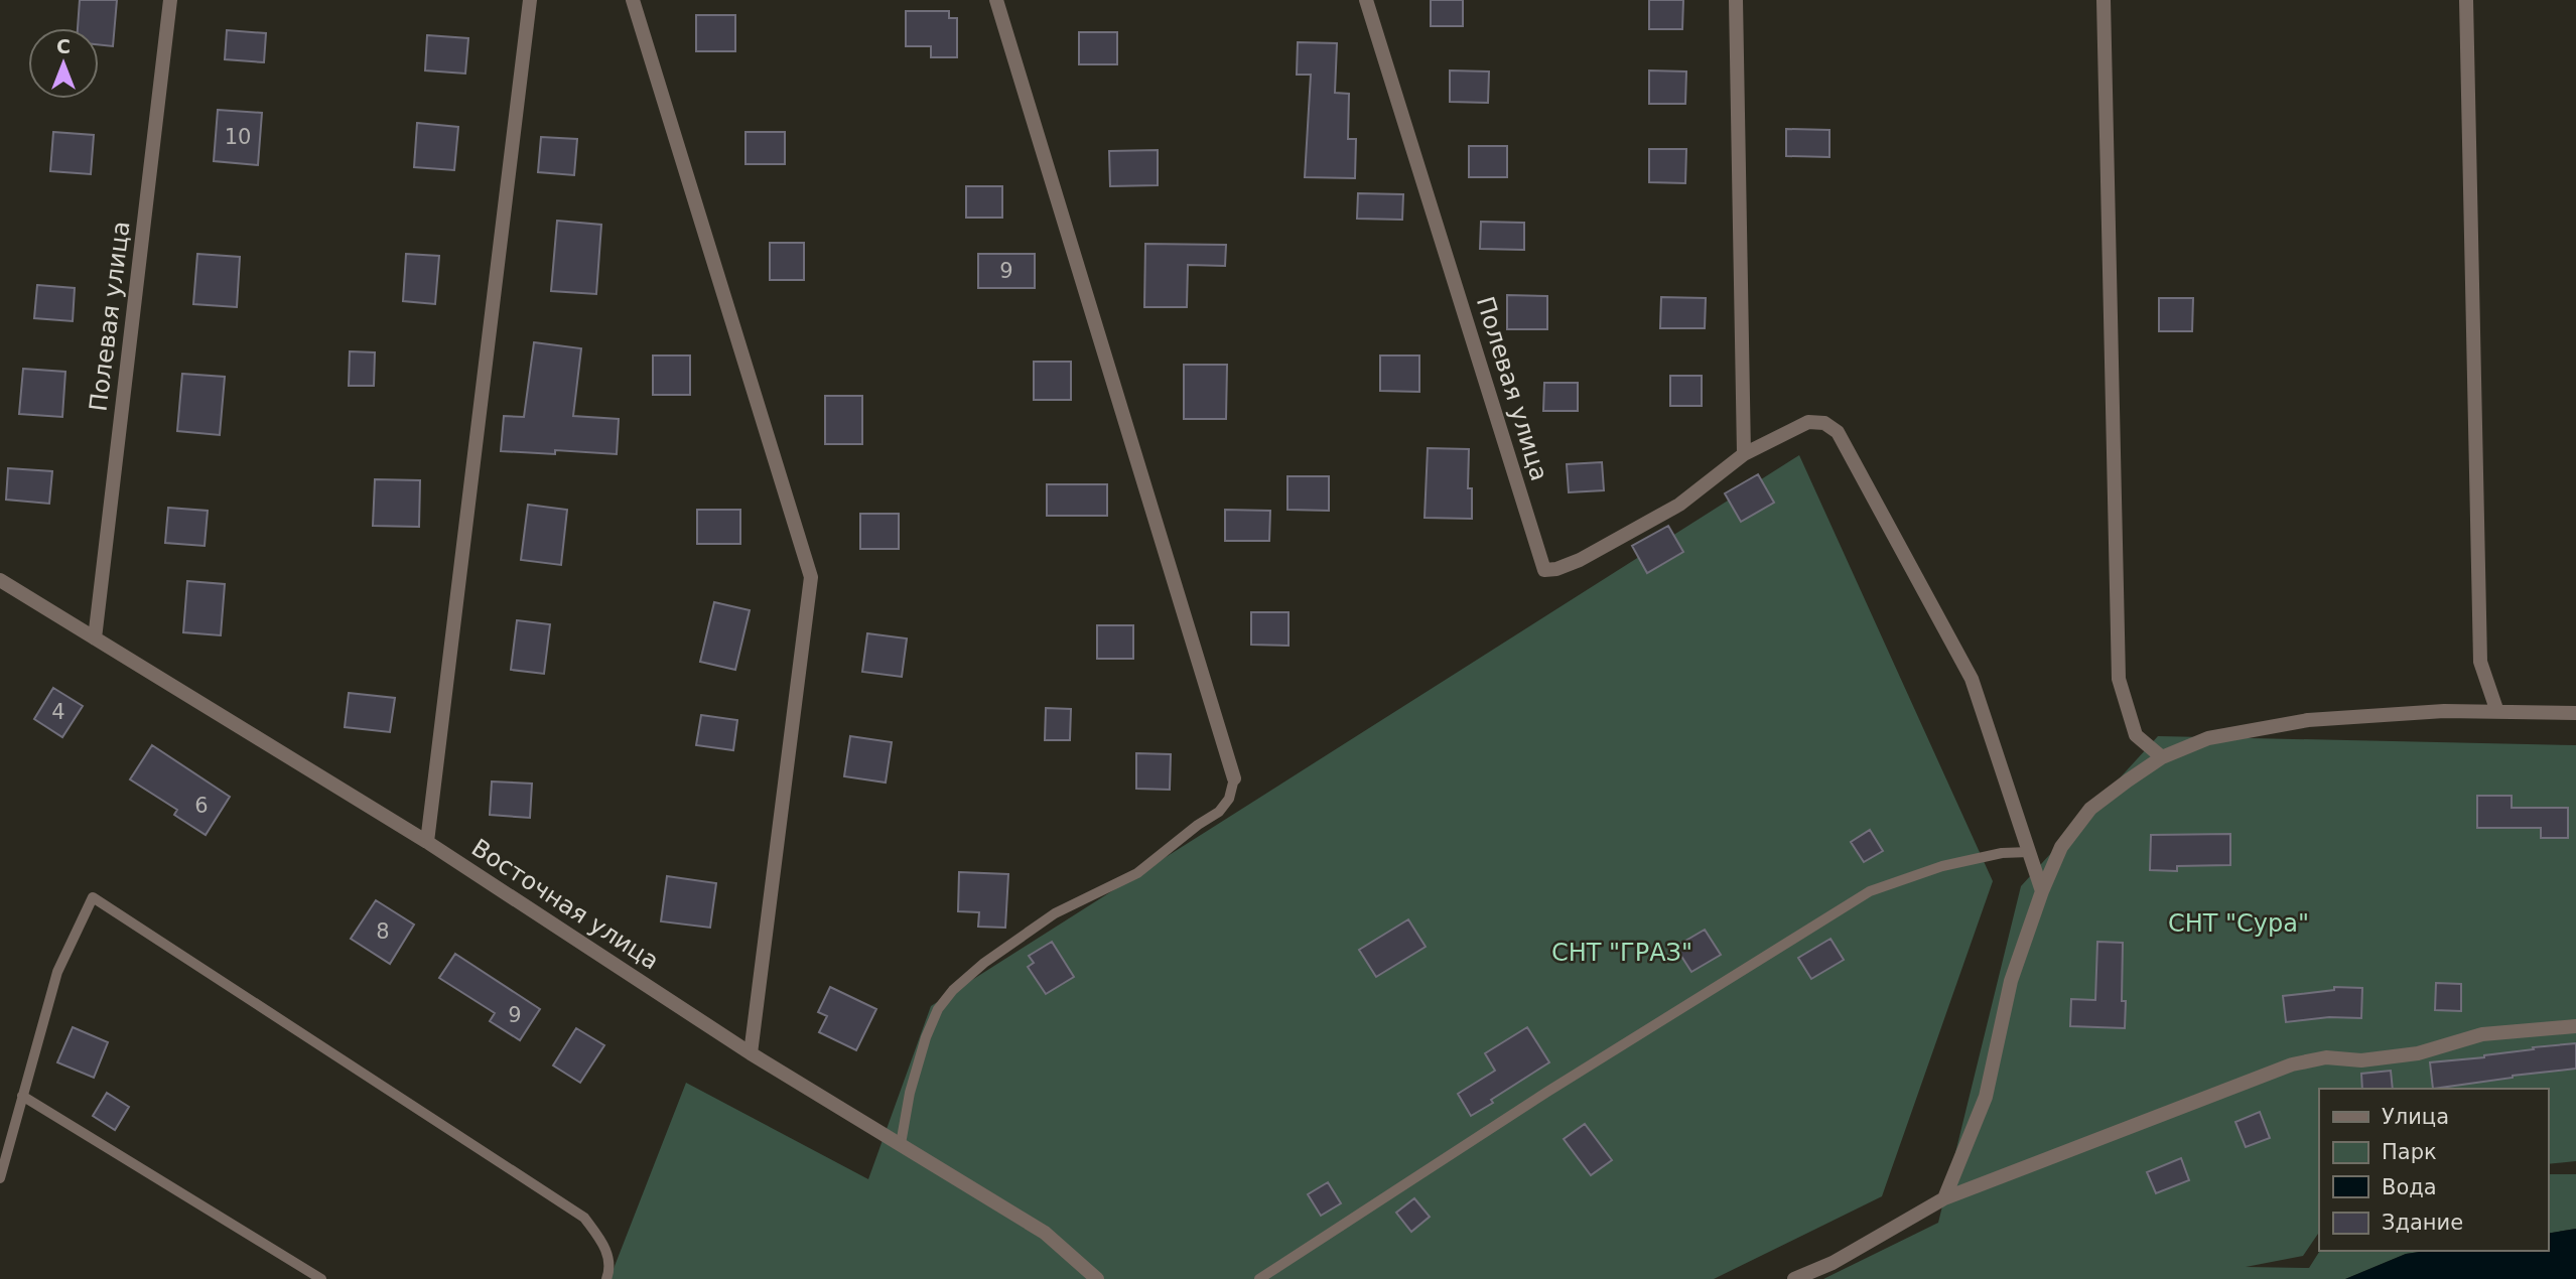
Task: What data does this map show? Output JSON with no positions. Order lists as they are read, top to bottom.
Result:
{
  "streets": {
    "street": ["Полевая улица", "Восточная улица"]
  },
  "crossings": [
    ["Полевая улица", "Восточная улица"]
  ],
  "parks": ["СНТ \"Сура\"", "СНТ \"ГРАЗ\""],
  "house_numbers": [
    "10",
    "9",
    "4",
    "6",
    "8",
    "9"
  ],
  "legend": [
    "Улица",
    "Парк",
    "Вода",
    "Здание"
  ],
  "north": "top"
}
